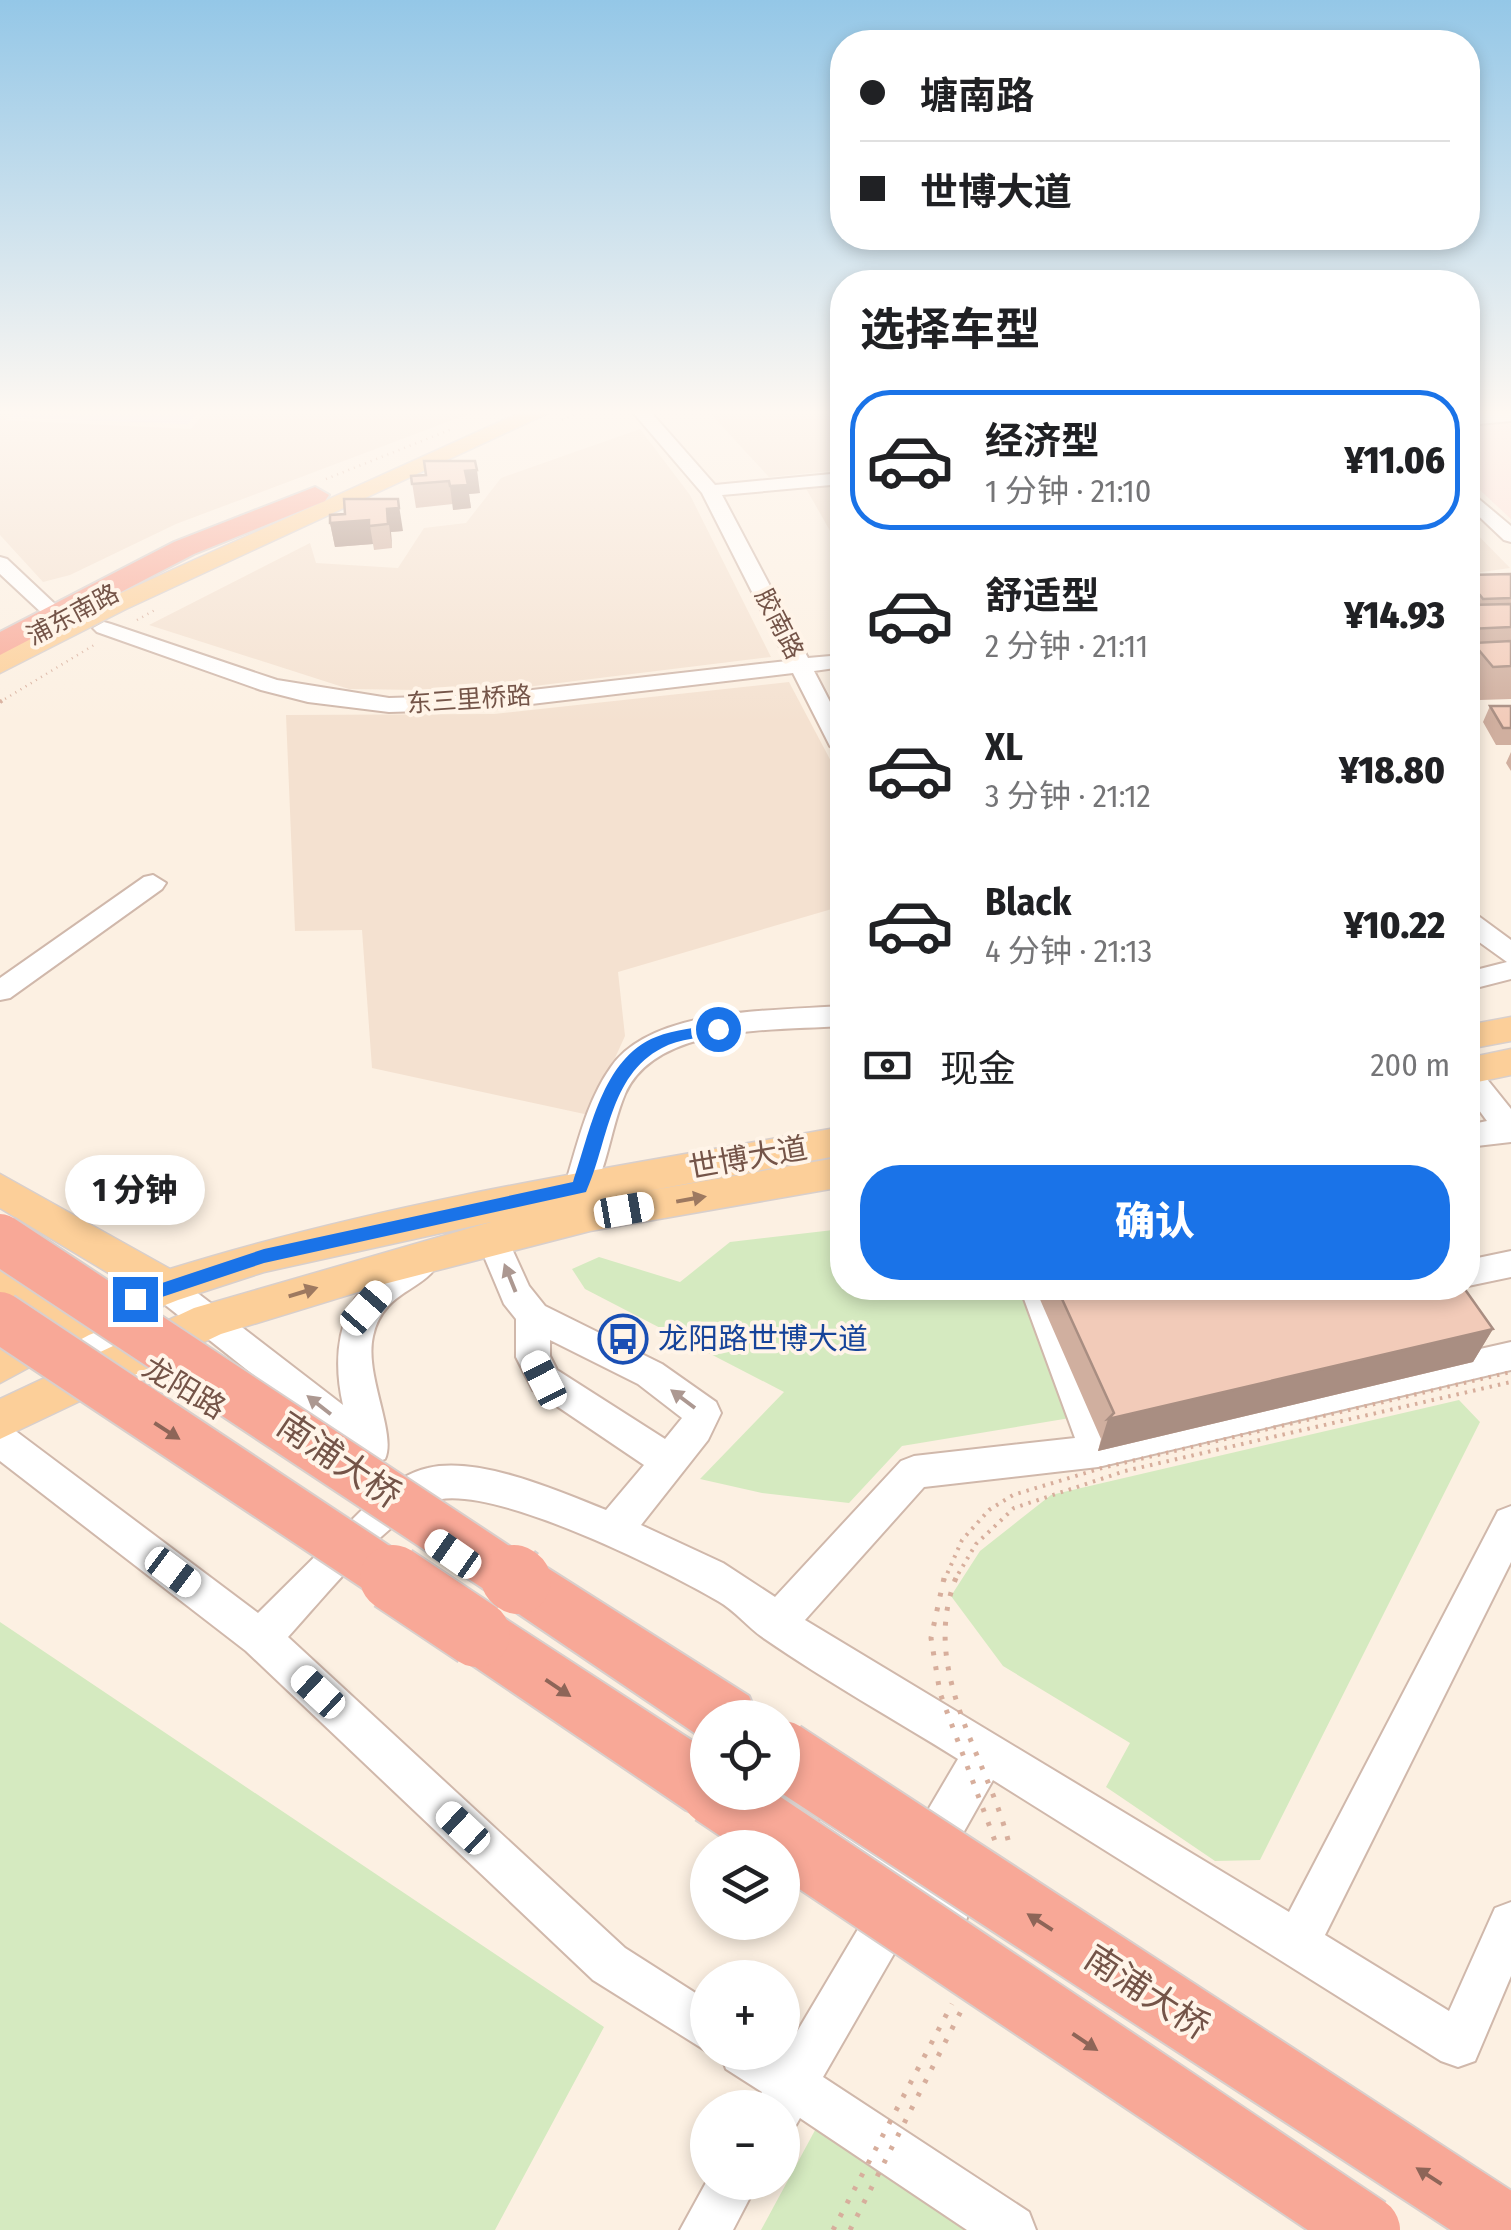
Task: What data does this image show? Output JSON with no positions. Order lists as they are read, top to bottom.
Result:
{
  "streets": {
    "highway": ["南浦大桥"],
    "main road": ["浦东南路", "世博大道", "龙阳路"],
    "street": ["胶南路", "东三里桥路"]
  },
  "crossings": [
    ["浦东南路", "东三里桥路"],
    ["胶南路", "东三里桥路"],
    ["世博大道", "龙阳路"]
  ],
  "places": {
    "bus stop": ["龙阳路世博大道"]
  },
  "page": {
    "banner": ["塘南路", "世博大道"],
    "heading": "选择车型",
    "list": [
      {
        "name": "经济型",
        "note": "1 分钟 · 21:10",
        "value": "¥11.06"
      },
      {
        "name": "舒适型",
        "note": "2 分钟 · 21:11",
        "value": "¥14.93"
      },
      {
        "name": "XL",
        "note": "3 分钟 · 21:12",
        "value": "¥18.80"
      },
      {
        "name": "Black",
        "note": "4 分钟 · 21:13",
        "value": "¥10.22"
      }
    ],
    "pay": ["现金", "200 m"],
    "buttons": "确认",
    "bubble": "1 分钟",
    "map_buttons": ["+", "−"]
  }
}
